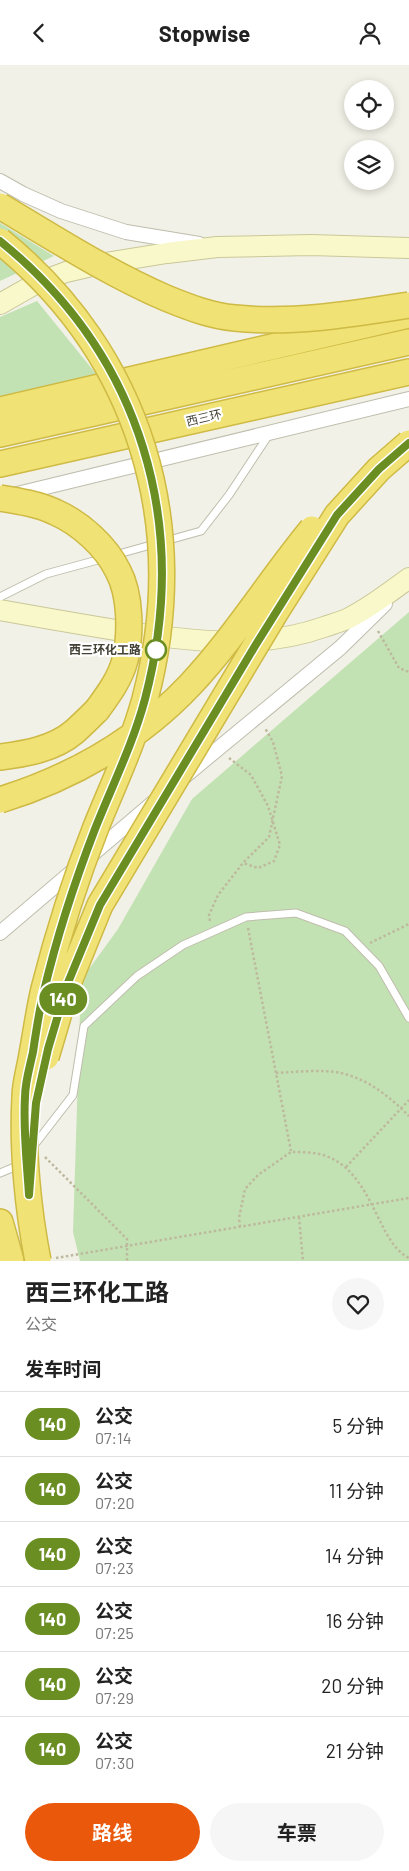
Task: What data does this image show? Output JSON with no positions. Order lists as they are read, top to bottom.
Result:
{
  "streets": {
    "highway": ["西三环"]
  },
  "places": ["西三环化工路"],
  "lines": ["bus line 140"],
  "page": {
    "header": "Stopwise",
    "on_map": "140",
    "heading": [
      ["西三环化工路", "公交"],
      "发车时间"
    ],
    "list": [
      {
        "mark": "140",
        "name": "公交",
        "note": "07:14",
        "value": "5 分钟"
      },
      {
        "mark": "140",
        "name": "公交",
        "note": "07:20",
        "value": "11 分钟"
      },
      {
        "mark": "140",
        "name": "公交",
        "note": "07:23",
        "value": "14 分钟"
      },
      {
        "mark": "140",
        "name": "公交",
        "note": "07:25",
        "value": "16 分钟"
      },
      {
        "mark": "140",
        "name": "公交",
        "note": "07:29",
        "value": "20 分钟"
      },
      {
        "mark": "140",
        "name": "公交",
        "note": "07:30",
        "value": "21 分钟"
      }
    ],
    "buttons": ["路线", "车票"]
  }
}
